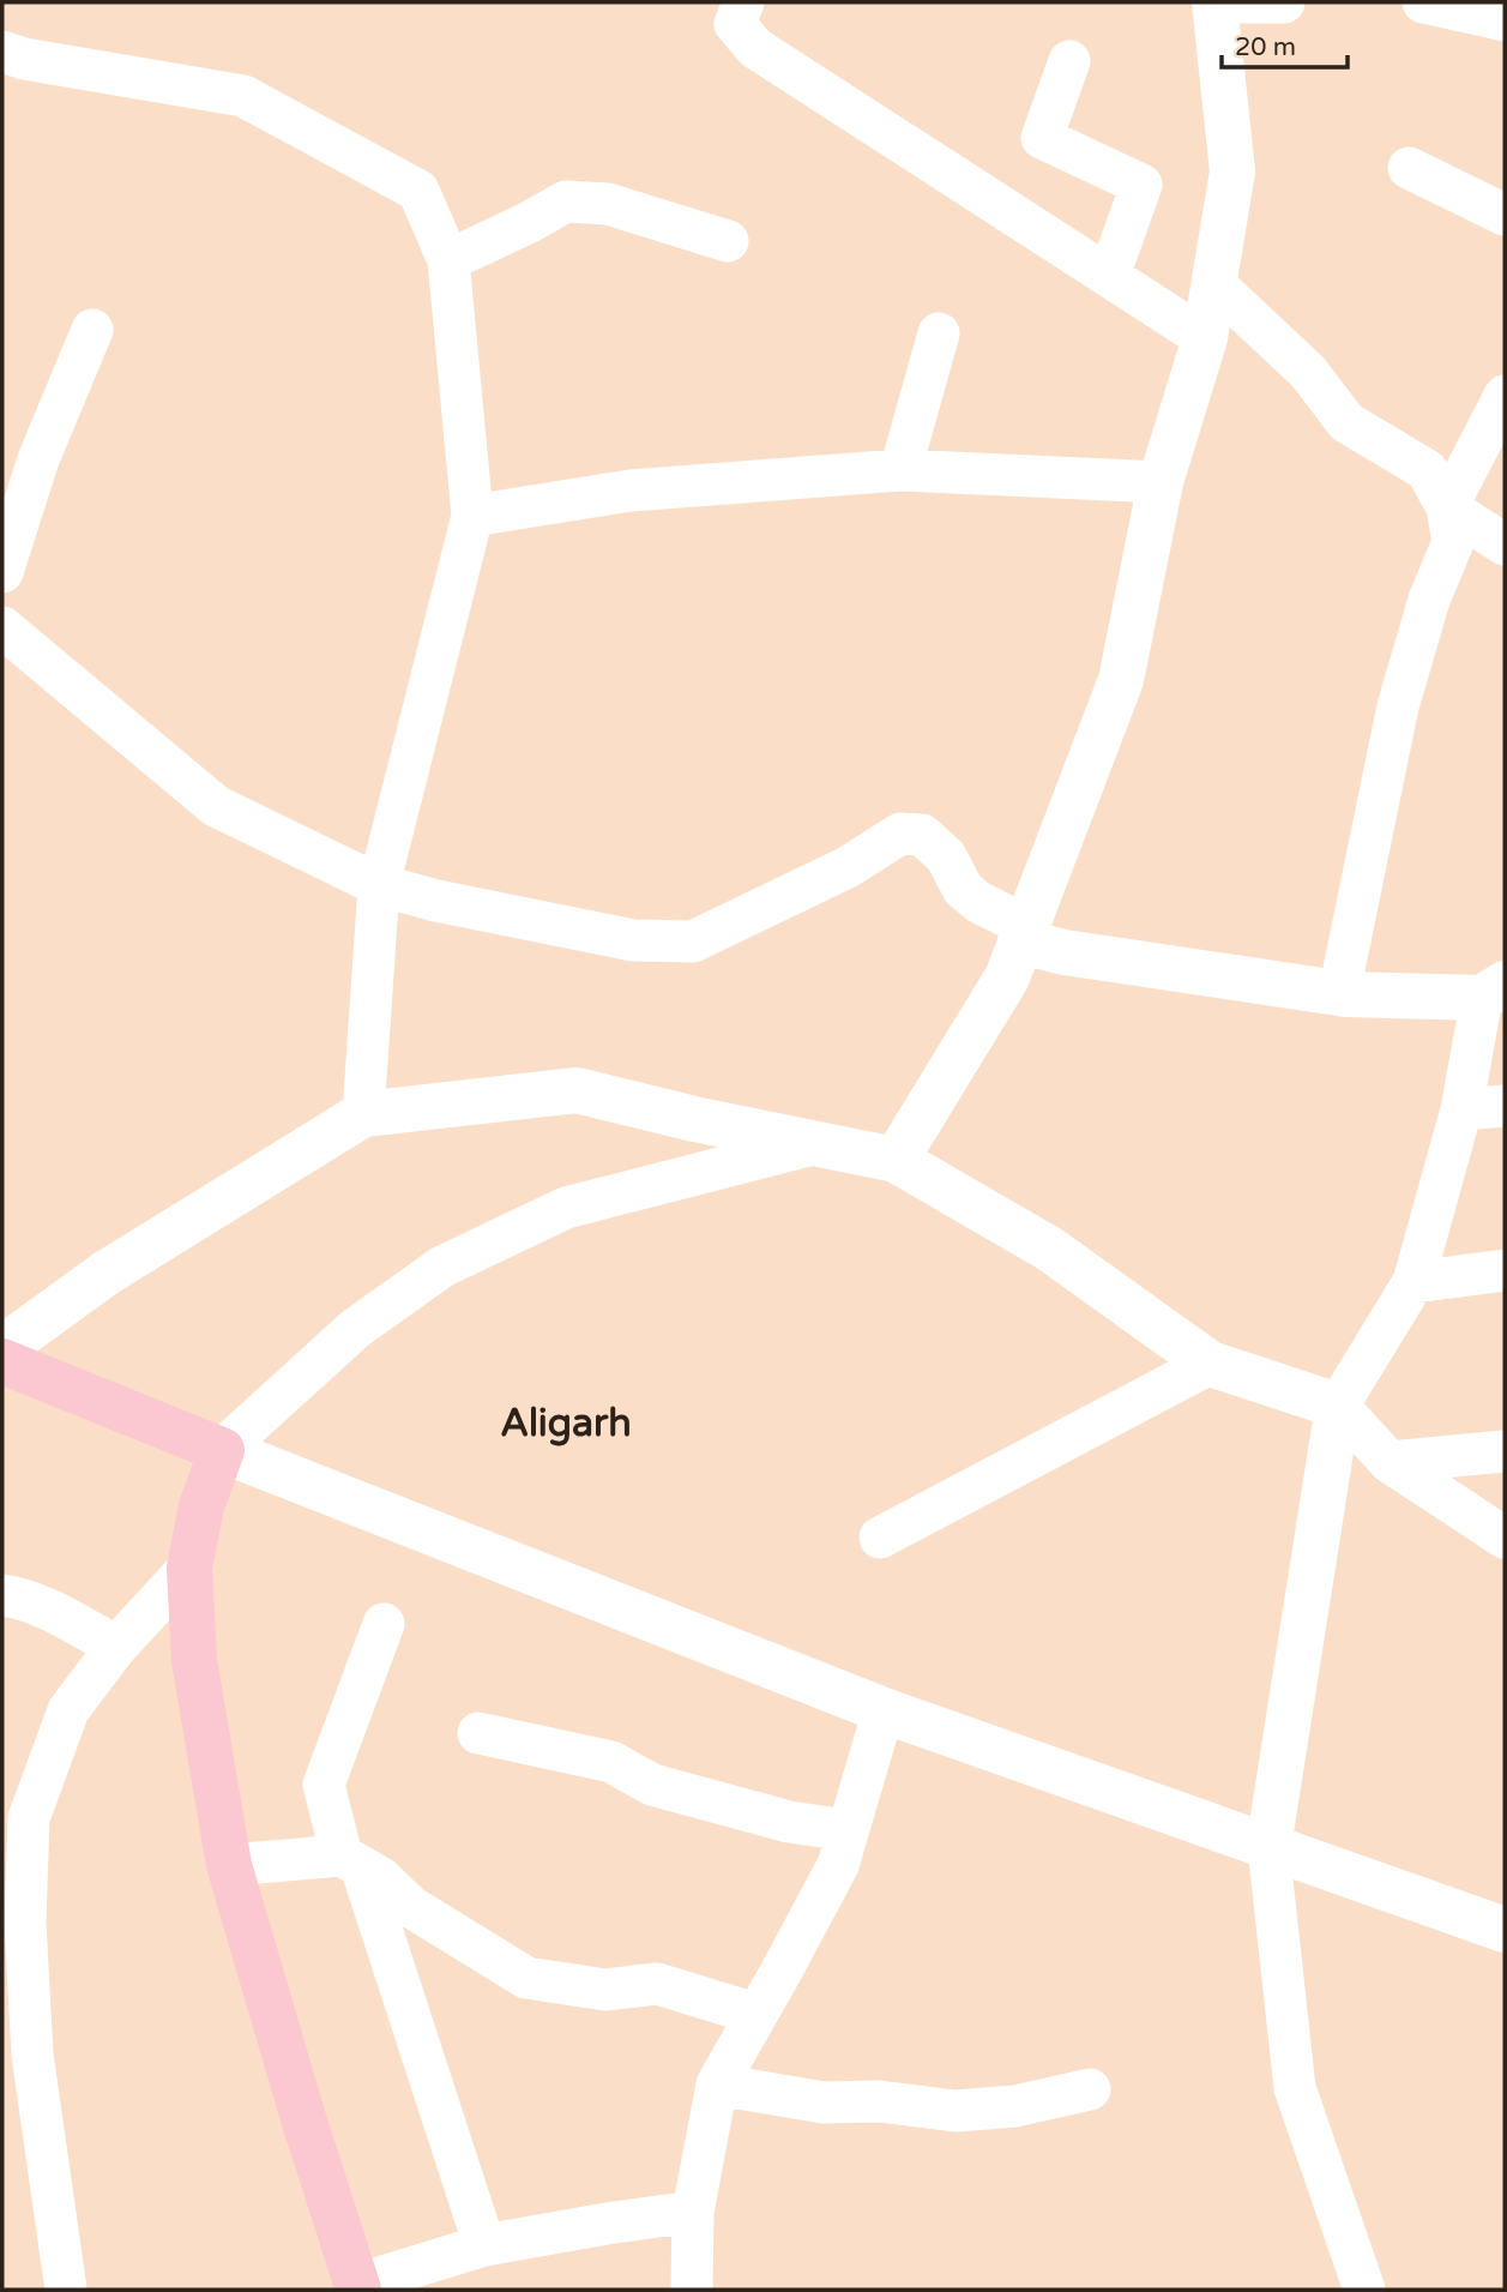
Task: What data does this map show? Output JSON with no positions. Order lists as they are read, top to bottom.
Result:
{
  "districts": ["Aligarh"],
  "scale_bar": "20 m"
}
